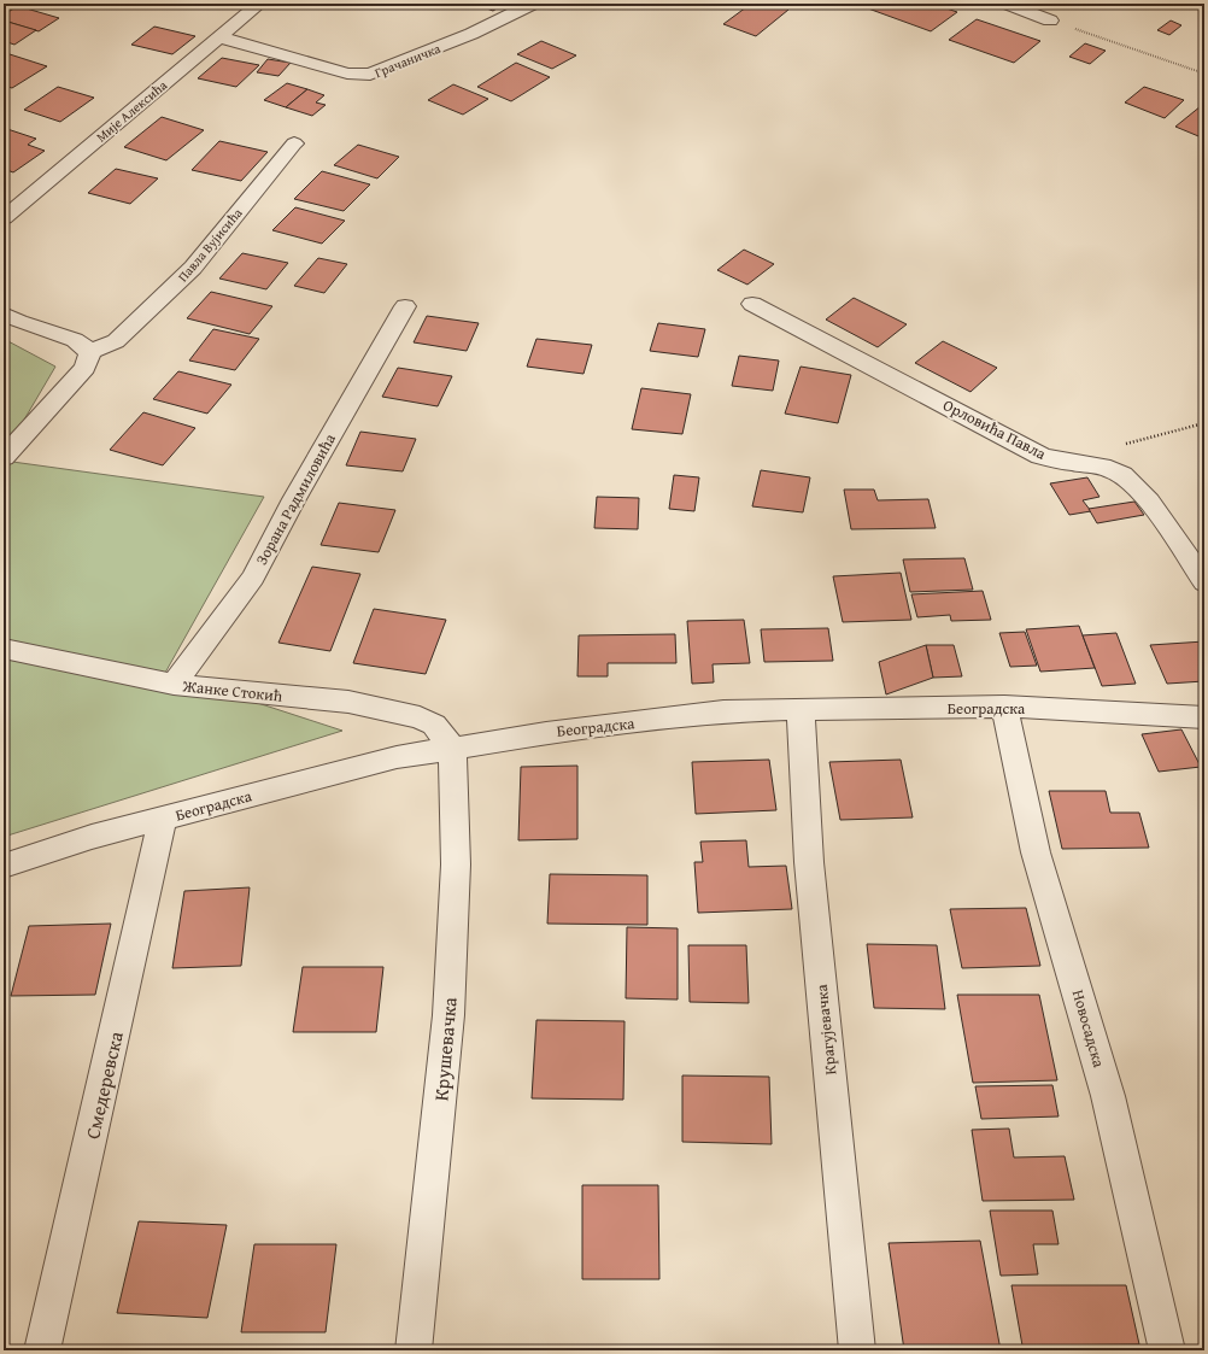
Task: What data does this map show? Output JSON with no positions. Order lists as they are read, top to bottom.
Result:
{
  "streets": {
    "street": [
      "Грачаничка",
      "Мије Алексића",
      "Павла Вујисића",
      "Орловића Павла",
      "Зорана Радмиловића",
      "Жанке Стокић",
      "Београдска",
      "Новосадска",
      "Крагујевачка",
      "Крушевачка",
      "Смедеревска"
    ]
  },
  "crossings": [
    ["Грачаничка", "Мије Алексића"],
    ["Зорана Радмиловића", "Жанке Стокић"],
    ["Жанке Стокић", "Београдска"],
    ["Жанке Стокић", "Крушевачка"],
    ["Београдска", "Новосадска"],
    ["Београдска", "Крагујевачка"],
    ["Београдска", "Крушевачка"],
    ["Београдска", "Смедеревска"]
  ]
}
